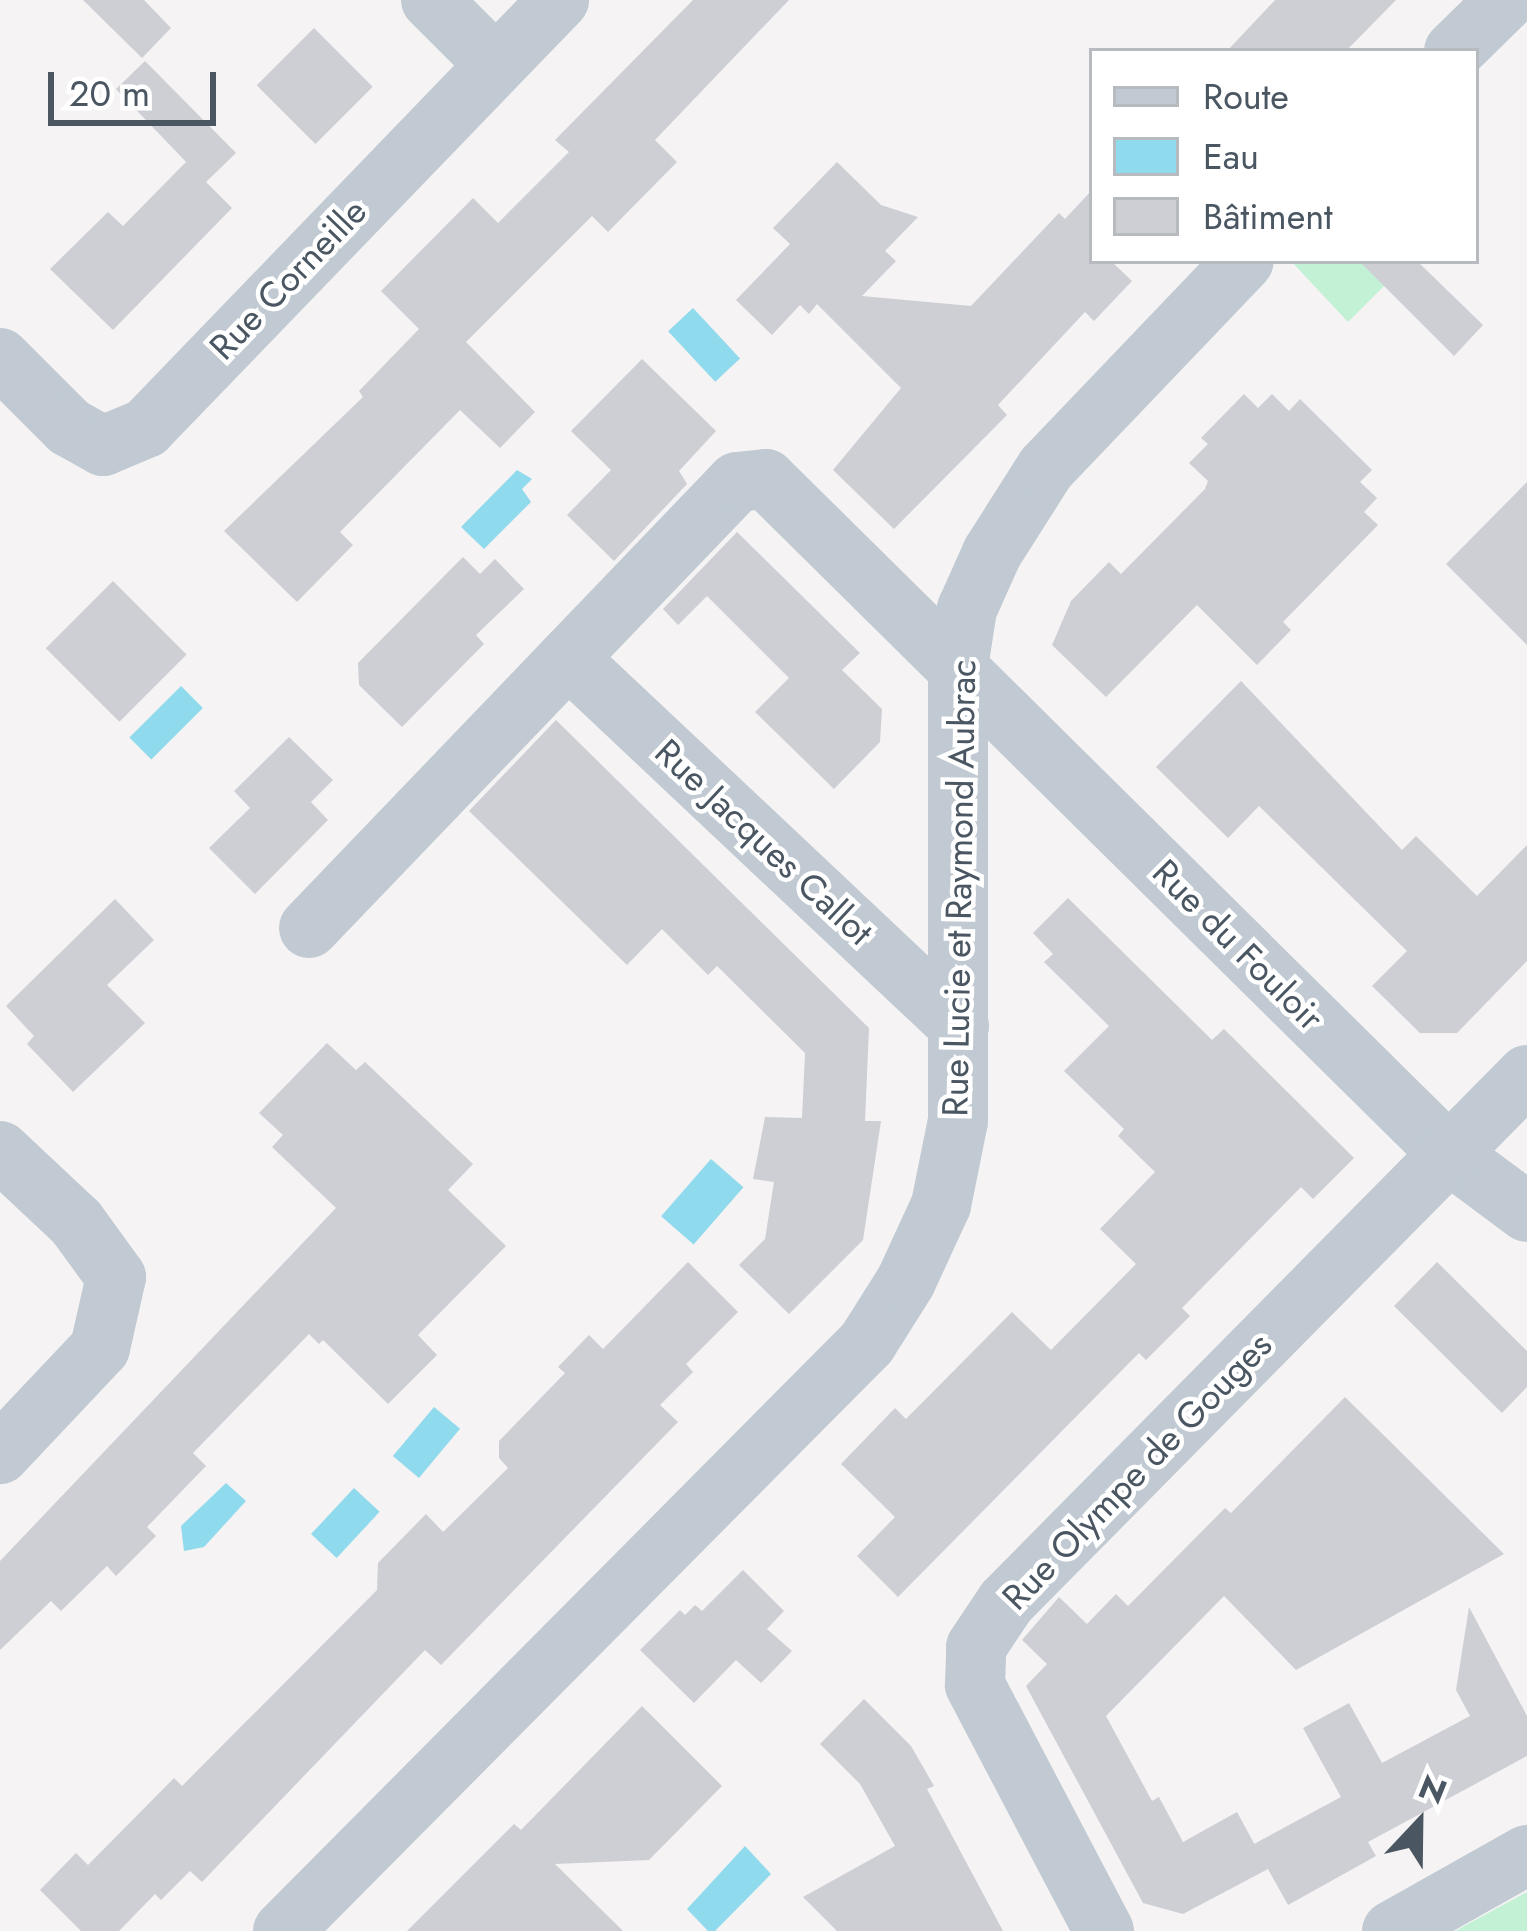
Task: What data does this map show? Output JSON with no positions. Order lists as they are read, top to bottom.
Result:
{
  "streets": {
    "street": [
      "Rue Corneille",
      "Rue Jacques Callot",
      "Rue Lucie et Raymond Aubrac",
      "Rue du Fouloir",
      "Rue Olympe de Gouges"
    ]
  },
  "crossings": [
    ["Rue Jacques Callot", "Rue Lucie et Raymond Aubrac"],
    ["Rue Lucie et Raymond Aubrac", "Rue du Fouloir"],
    ["Rue du Fouloir", "Rue Olympe de Gouges"]
  ],
  "legend": ["Route", "Eau", "Bâtiment"],
  "scale_bar": "20 m",
  "north": "top"
}
